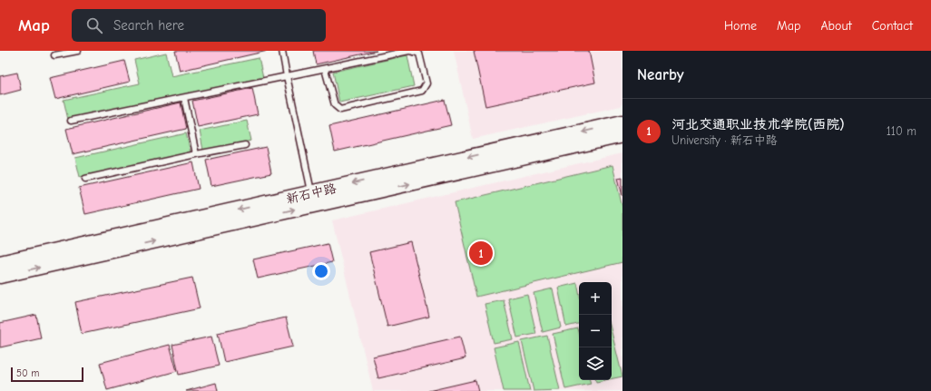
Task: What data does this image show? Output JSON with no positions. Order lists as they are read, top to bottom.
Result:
{
  "streets": {
    "main road": ["新石中路"]
  },
  "scale_bar": "50 m",
  "page": {
    "header": "Map",
    "search": "Search here",
    "nav": [
      "Home",
      "Map",
      "About",
      "Contact"
    ],
    "heading": "Nearby",
    "list": [
      {
        "mark": "1",
        "name": "河北交通职业技术学院(西院)",
        "note": "University · 新石中路",
        "value": "110 m"
      }
    ],
    "pins": "1",
    "map_buttons": ["+", "−"],
    "scale": "50 m"
  }
}
